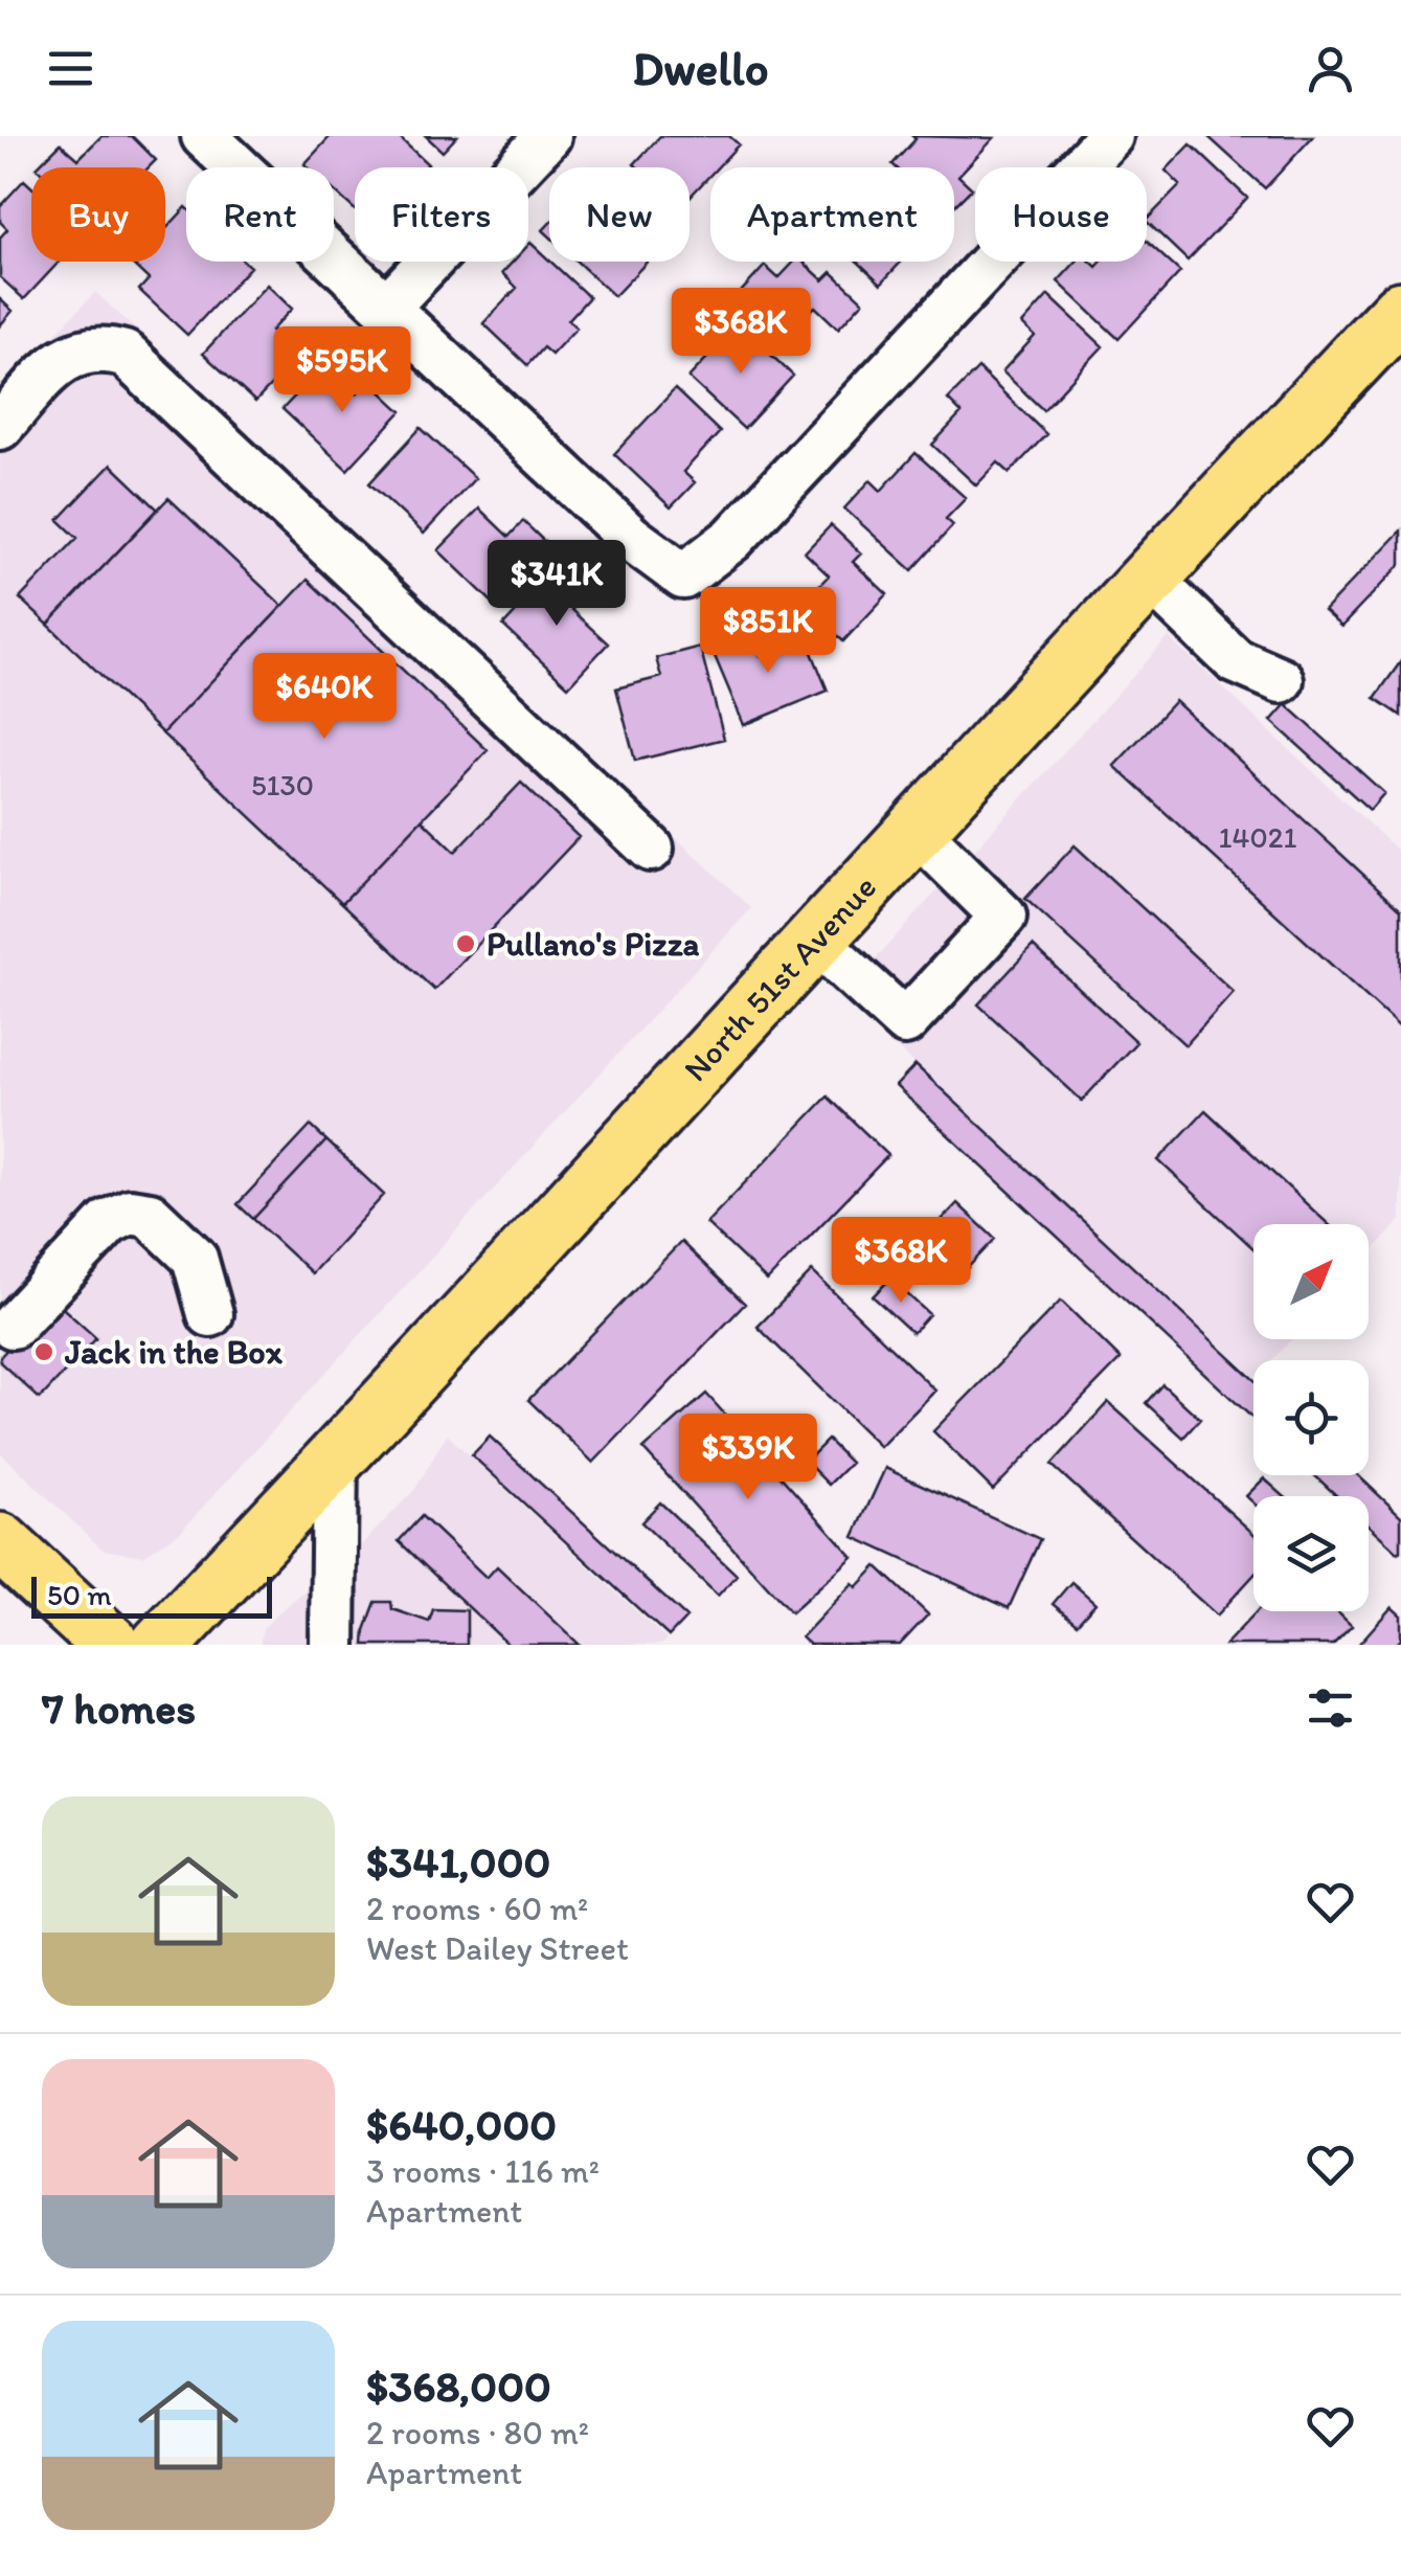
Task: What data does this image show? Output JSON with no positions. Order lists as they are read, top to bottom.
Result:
{
  "streets": {
    "main road": ["North 51st Avenue"]
  },
  "places": ["Pullano's Pizza", "Jack in the Box"],
  "house_numbers": ["5130", "14021"],
  "scale_bar": "50 m",
  "north": "top right",
  "page": {
    "header": "Dwello",
    "chip": [
      "Buy",
      "Rent",
      "Filters",
      "New",
      "Apartment",
      "House"
    ],
    "price": [
      "$368K",
      "$595K",
      "$341K",
      "$851K",
      "$640K",
      "$368K",
      "$339K"
    ],
    "scale": "50 m",
    "heading": "7 homes",
    "list": [
      {
        "name": "$341,000",
        "note": "2 rooms · 60 m² · West Dailey Street"
      },
      {
        "name": "$640,000",
        "note": "3 rooms · 116 m² · Apartment"
      },
      {
        "name": "$368,000",
        "note": "2 rooms · 80 m² · Apartment"
      }
    ]
  }
}
